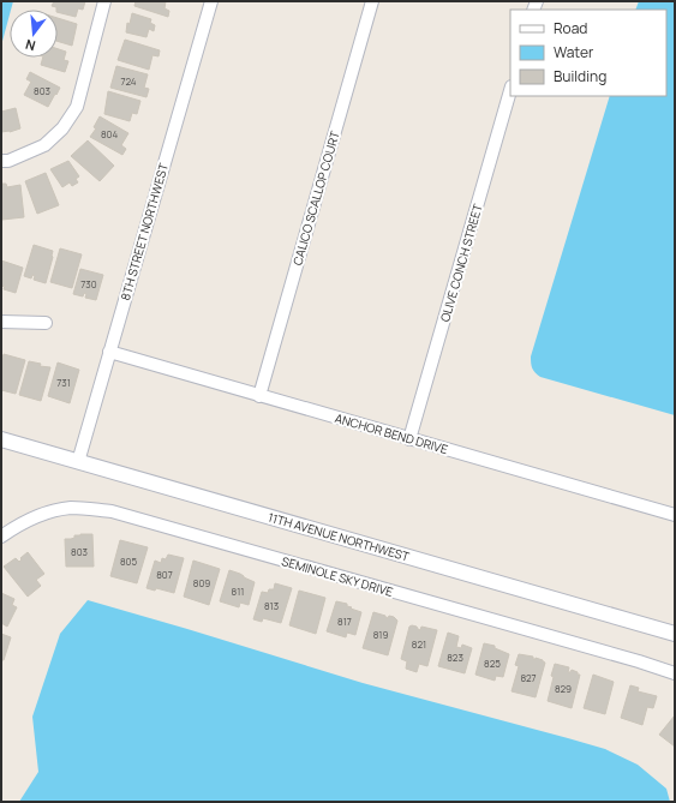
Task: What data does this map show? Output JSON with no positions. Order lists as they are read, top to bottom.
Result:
{
  "streets": {
    "street": [
      "CALICO SCALLOP COURT",
      "8TH STREET NORTHWEST",
      "OLIVE CONCH STREET",
      "ANCHOR BEND DRIVE",
      "11TH AVENUE NORTHWEST",
      "SEMINOLE SKY DRIVE"
    ]
  },
  "crossings": [
    ["CALICO SCALLOP COURT", "ANCHOR BEND DRIVE"],
    ["8TH STREET NORTHWEST", "ANCHOR BEND DRIVE"],
    ["8TH STREET NORTHWEST", "11TH AVENUE NORTHWEST"],
    ["OLIVE CONCH STREET", "ANCHOR BEND DRIVE"]
  ],
  "house_numbers": [
    "724",
    "803",
    "804",
    "730",
    "731",
    "803",
    "805",
    "807",
    "809",
    "811",
    "813",
    "817",
    "819",
    "821",
    "823",
    "825",
    "827",
    "829"
  ],
  "legend": ["Road", "Water", "Building"],
  "north": "bottom"
}
